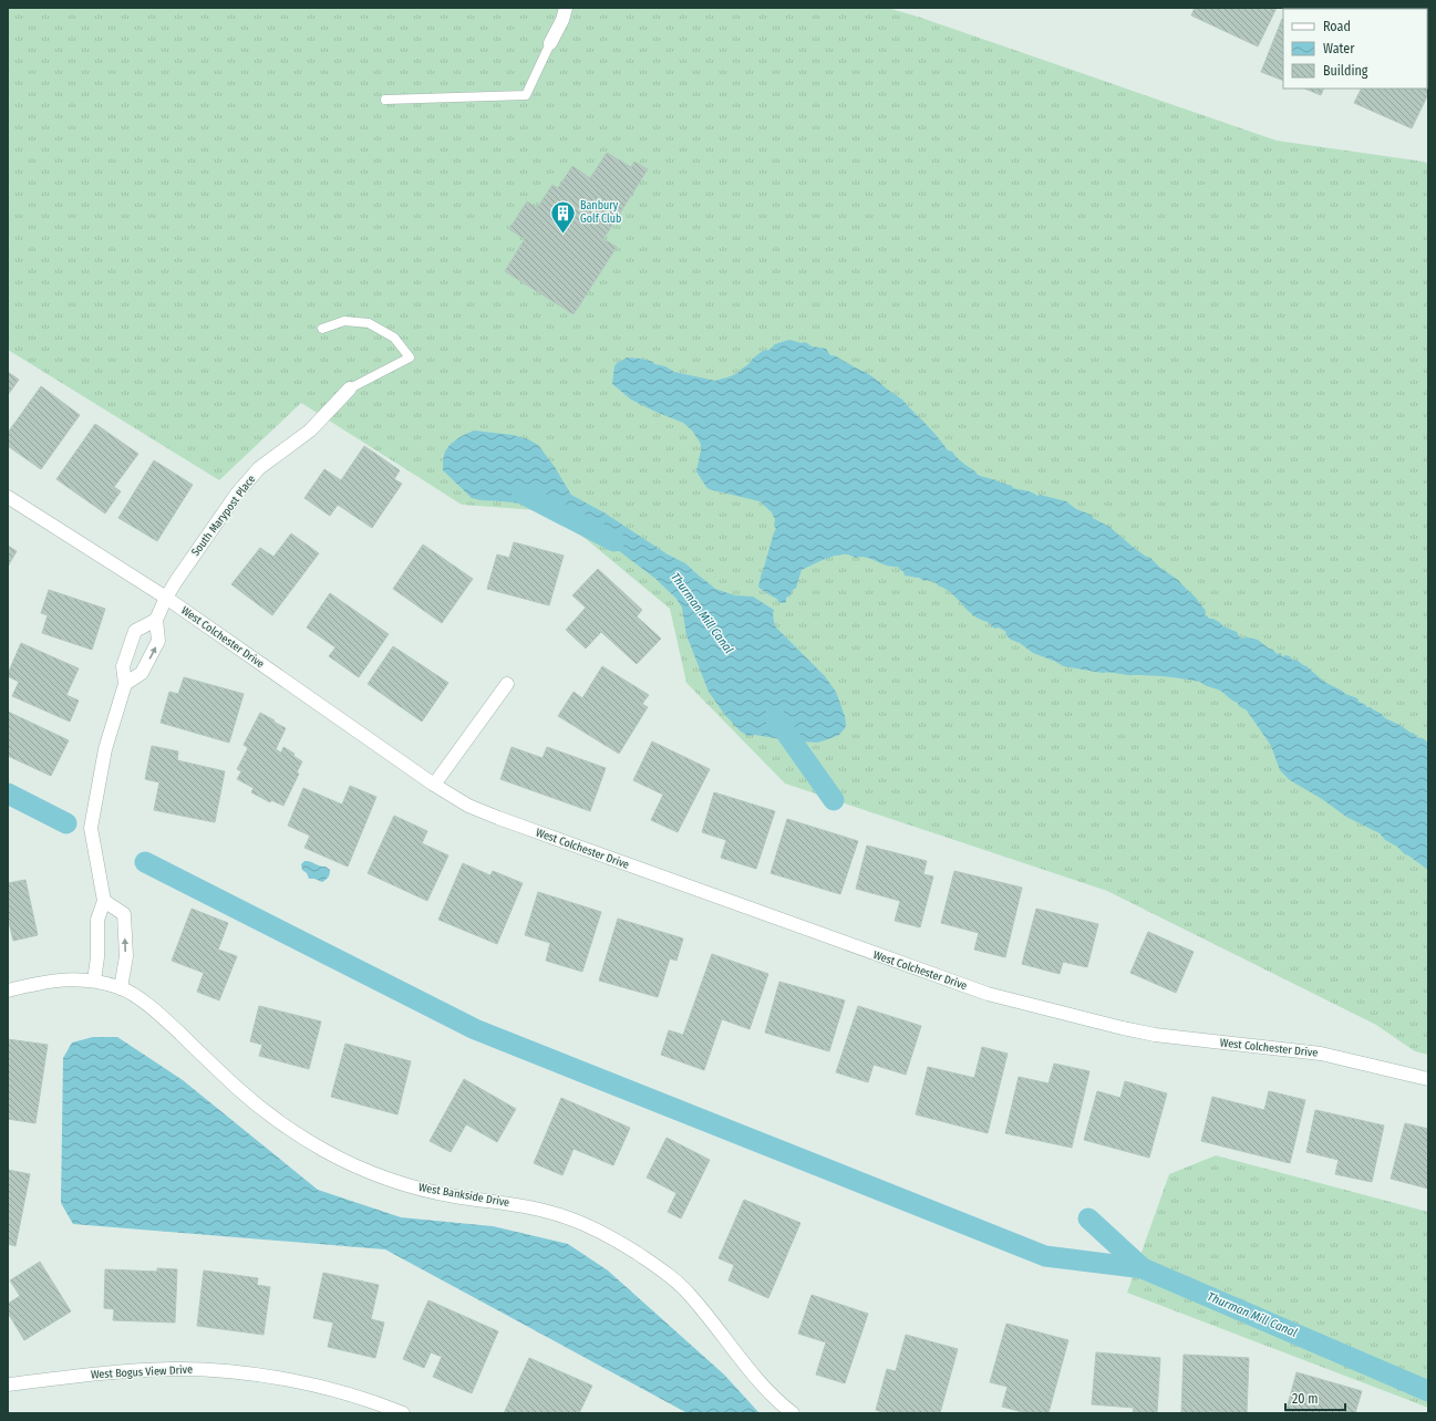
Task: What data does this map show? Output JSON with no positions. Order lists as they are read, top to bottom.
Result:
{
  "streets": {
    "street": [
      "South Marypost Place",
      "West Colchester Drive",
      "West Bankside Drive",
      "West Bogus View Drive"
    ]
  },
  "crossings": [
    ["South Marypost Place", "West Colchester Drive"]
  ],
  "water": ["Thurman Mill Canal"],
  "places": {
    "building": ["Banbury Golf Club"]
  },
  "legend": ["Road", "Water", "Building"],
  "scale_bar": "20 m"
}
